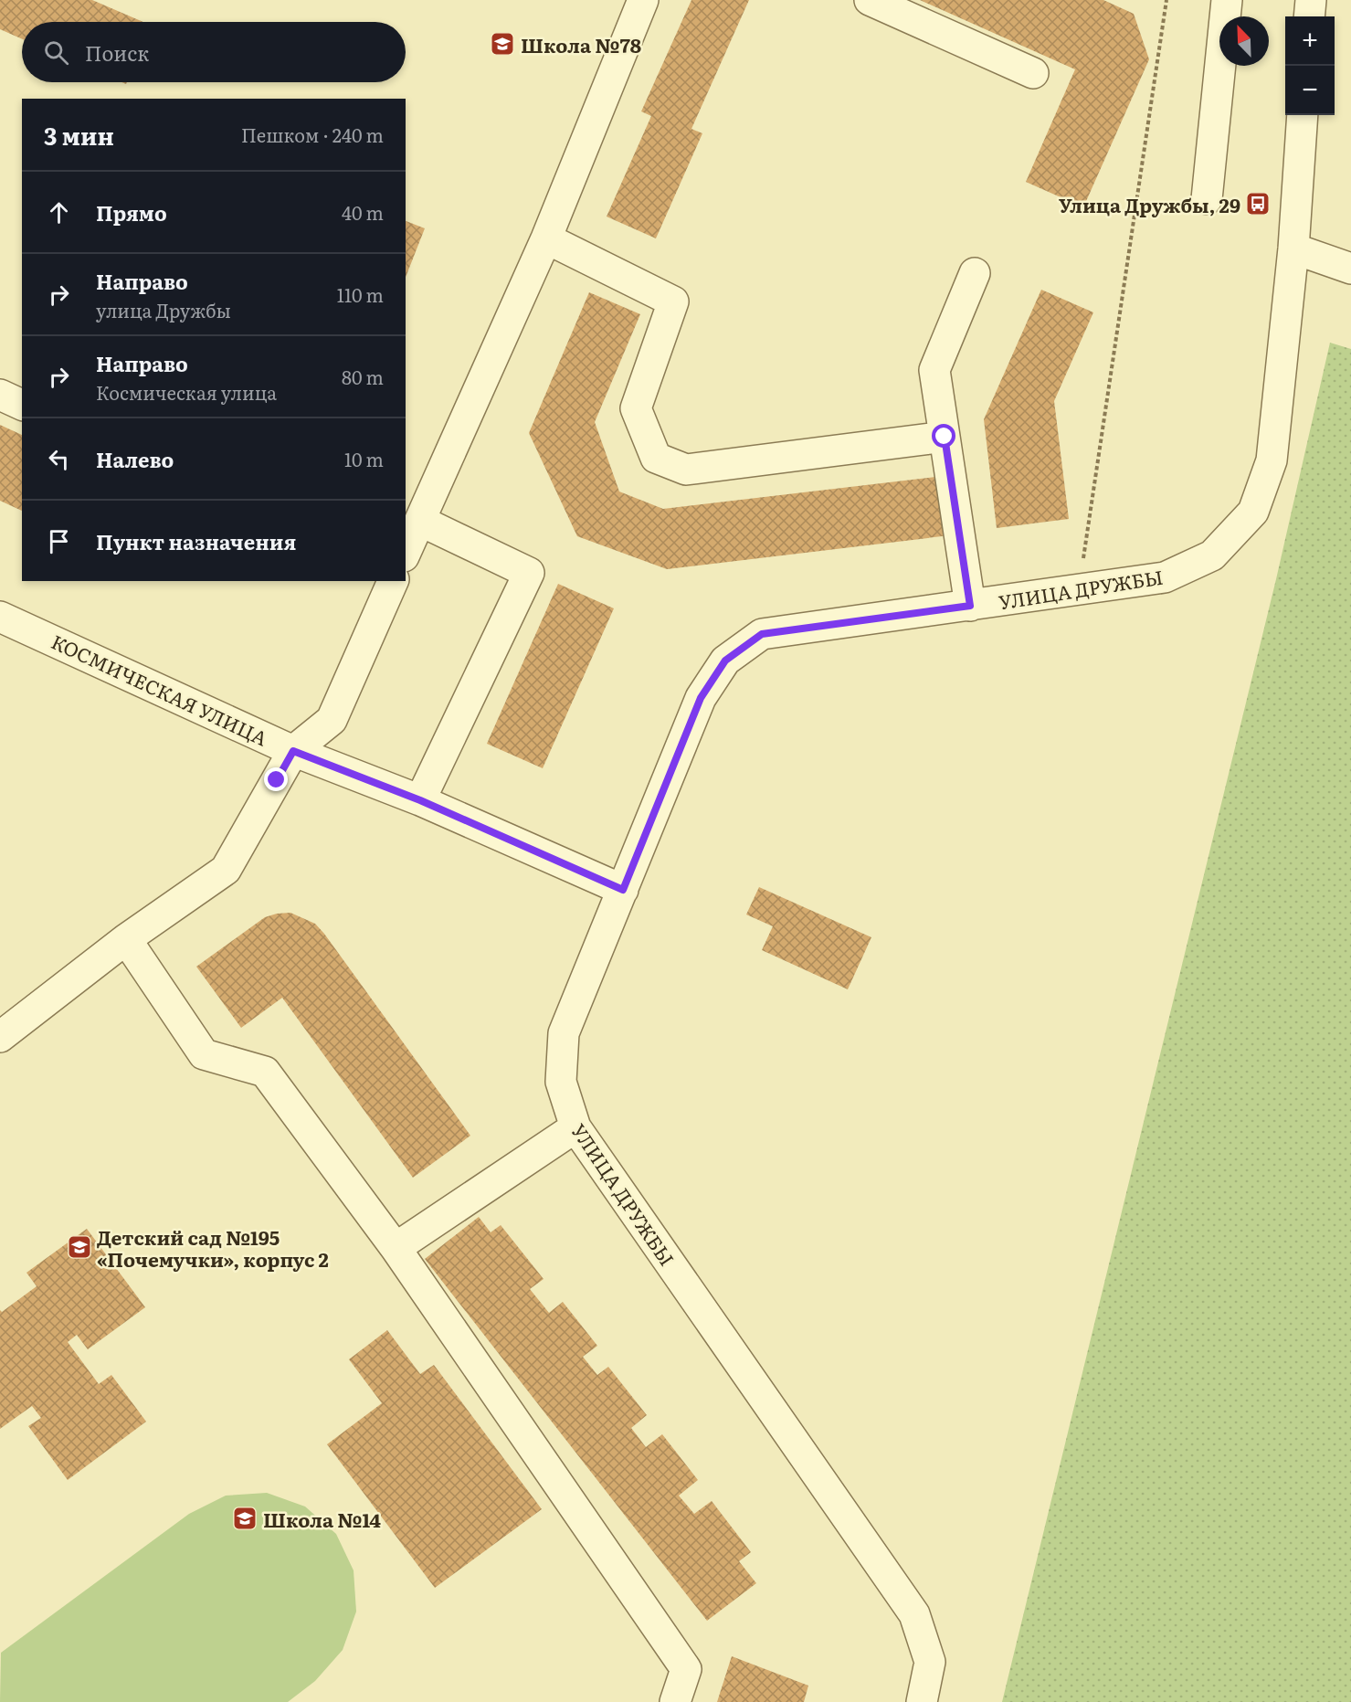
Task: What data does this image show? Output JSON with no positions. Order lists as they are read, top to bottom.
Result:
{
  "streets": {
    "street": ["УЛИЦА ДРУЖБЫ", "КОСМИЧЕСКАЯ УЛИЦА"]
  },
  "crossings": [
    ["УЛИЦА ДРУЖБЫ", "КОСМИЧЕСКАЯ УЛИЦА"]
  ],
  "places": {
    "school or university": ["Школа №78", "Детский сад №195 «Почемучки», корпус 2", "Школа №14"],
    "bus stop": ["Улица Дружбы, 29"]
  },
  "north": "top left",
  "page": {
    "map_buttons": ["+", "−"],
    "search": "Поиск",
    "heading": ["3 мин", "Пешком · 240 m"],
    "list": [
      ["Прямо", "40 m"],
      ["Направо", "улица Дружбы", "110 m"],
      ["Направо", "Космическая улица", "80 m"],
      ["Налево", "10 m"],
      "Пункт назначения"
    ]
  }
}
